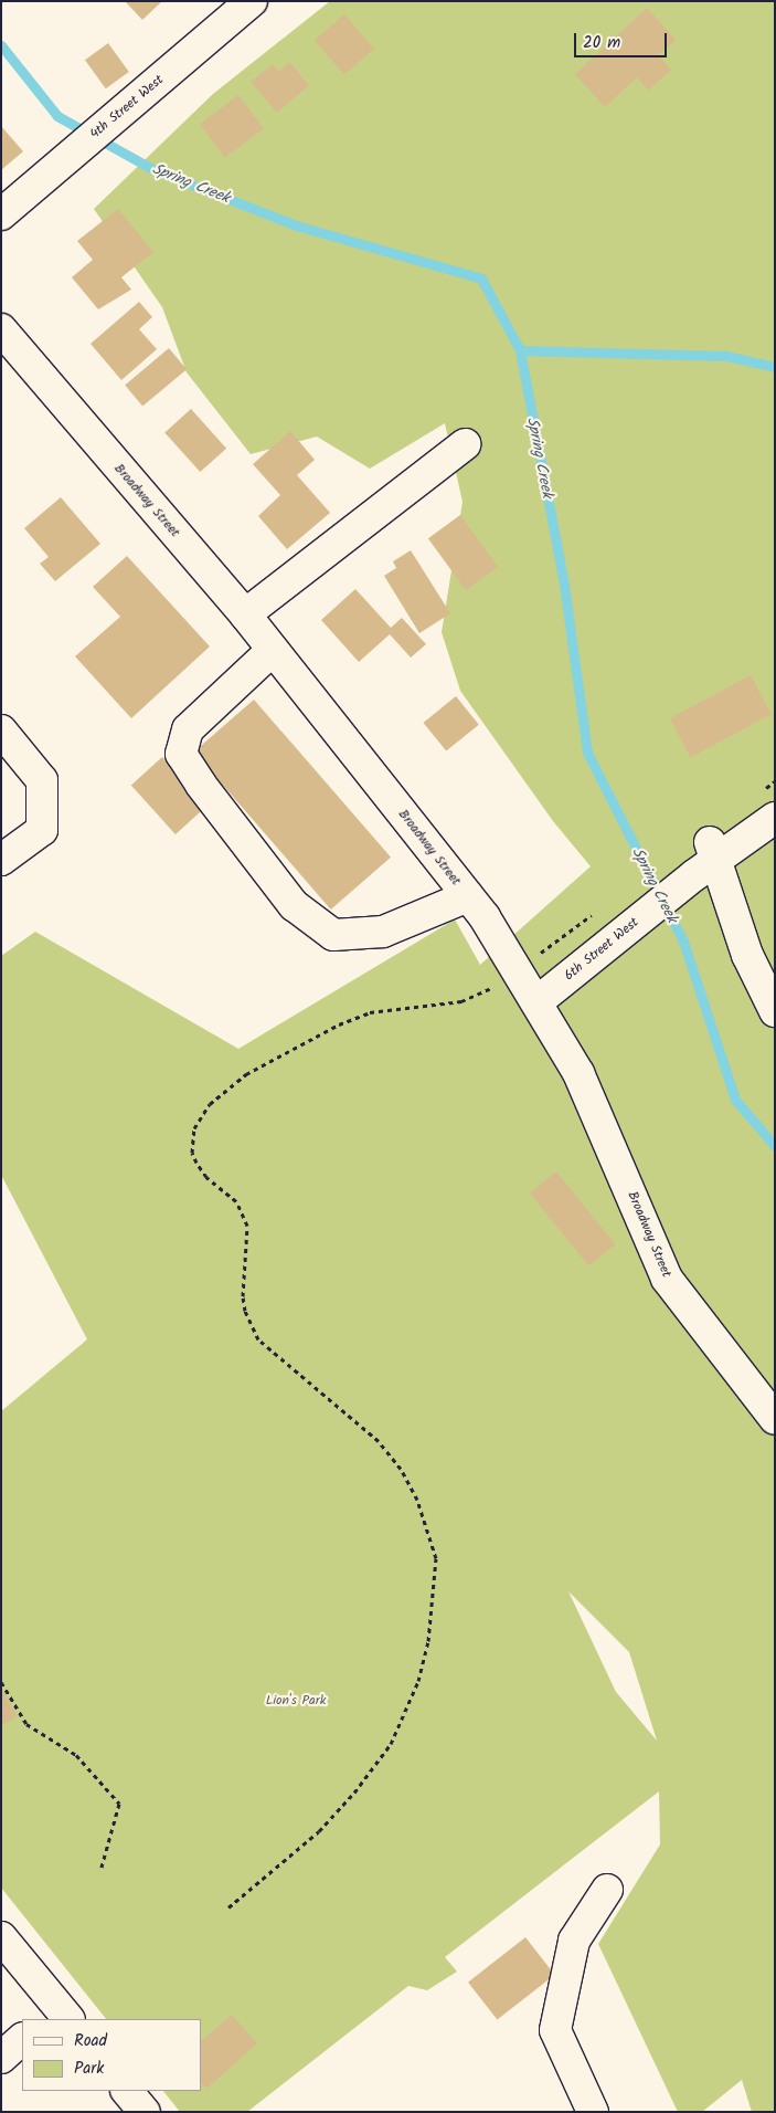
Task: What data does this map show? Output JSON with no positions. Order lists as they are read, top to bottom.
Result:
{
  "streets": {
    "street": ["4th Street West", "Broadway Street", "6th Street West"]
  },
  "crossings": [
    ["Broadway Street", "6th Street West"]
  ],
  "water": ["Spring Creek"],
  "parks": ["Lion's Park"],
  "legend": ["Road", "Park"],
  "scale_bar": "20 m"
}
